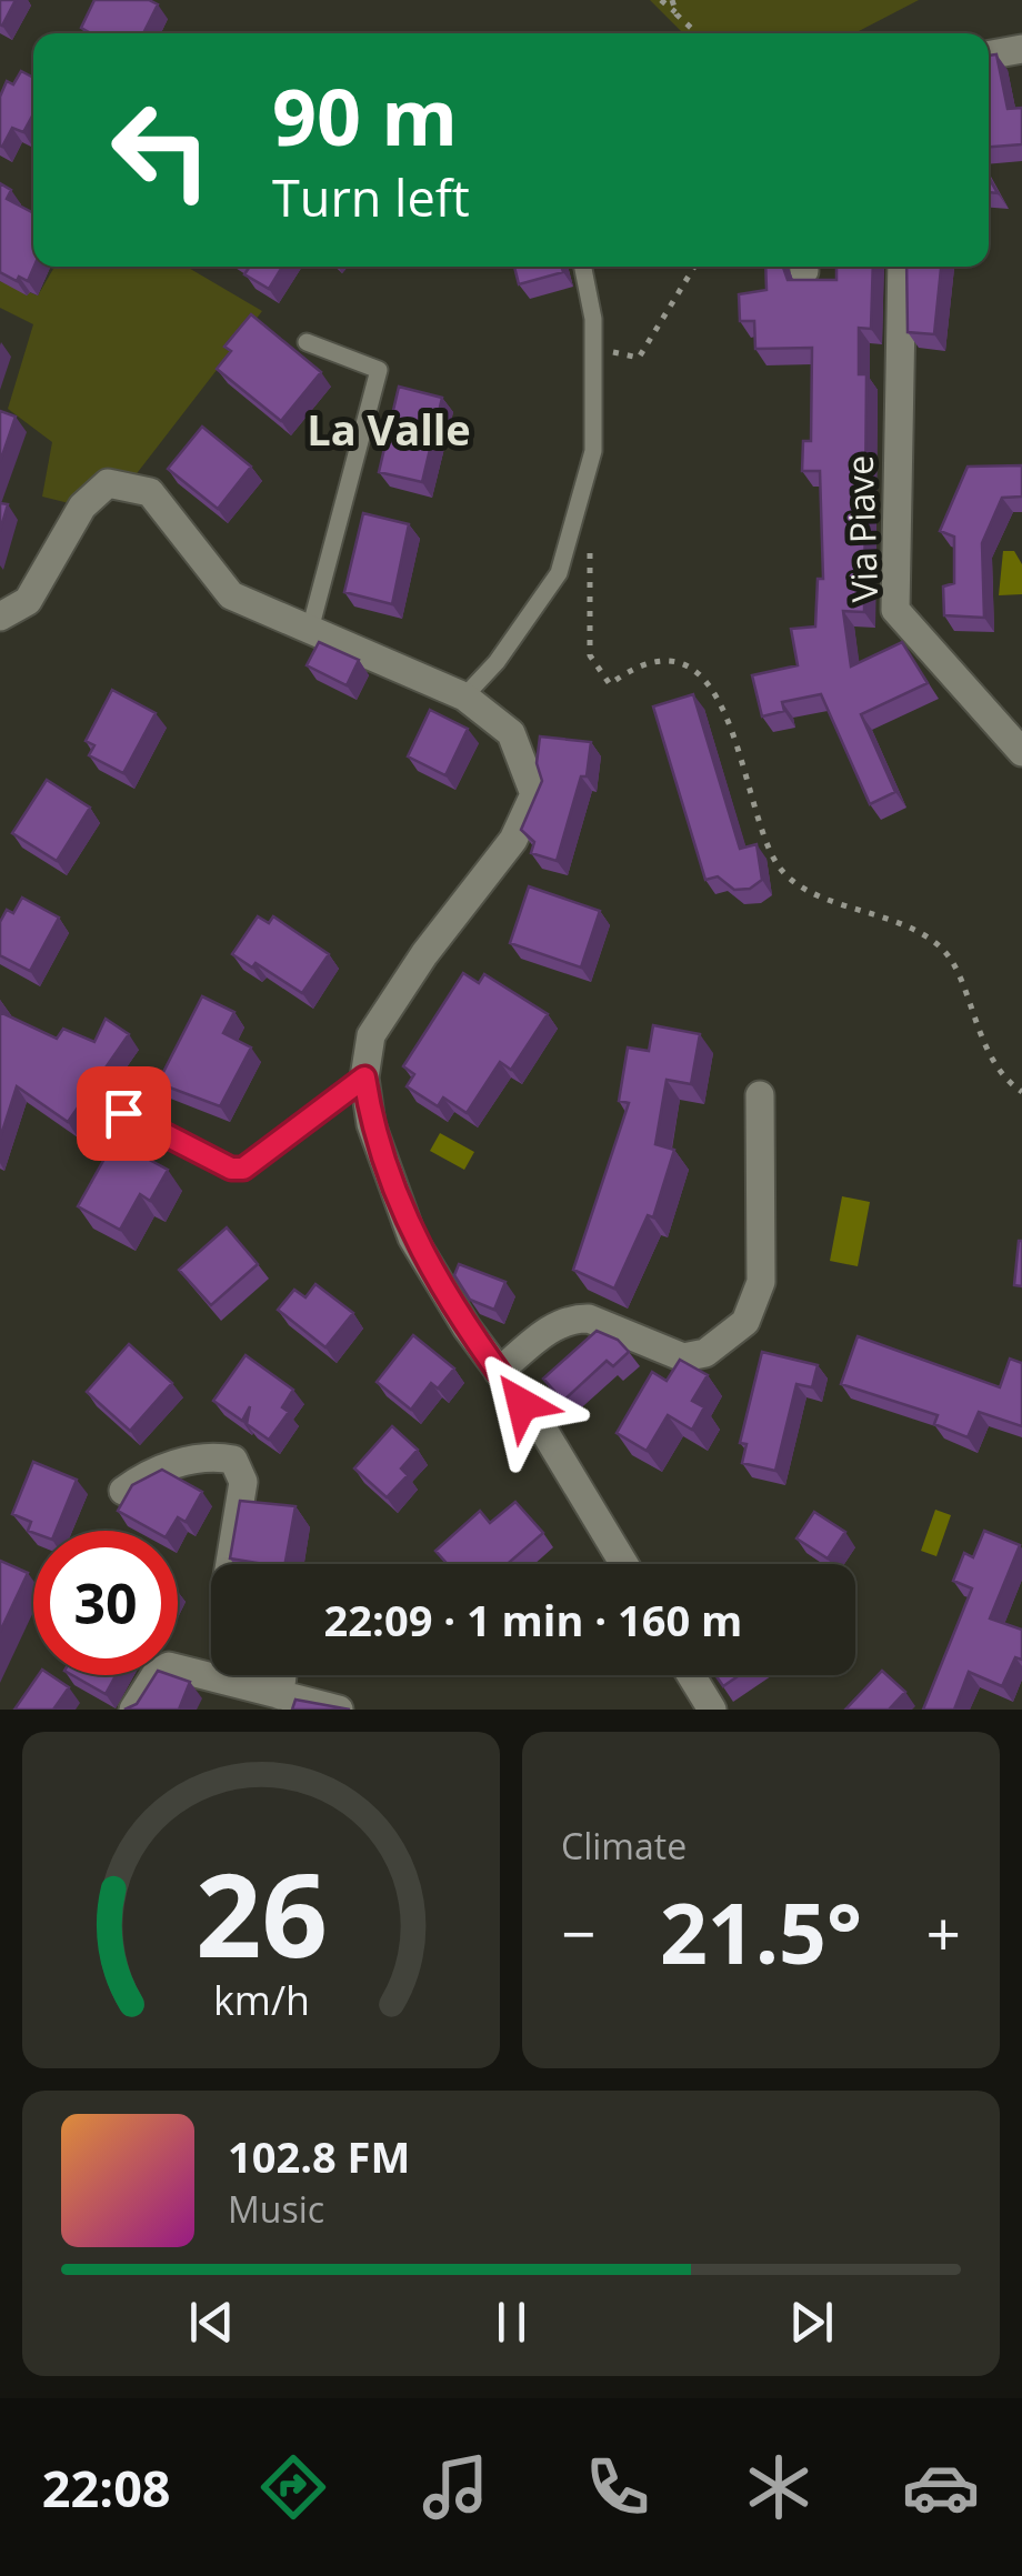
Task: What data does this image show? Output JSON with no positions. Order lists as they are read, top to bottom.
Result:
{
  "streets": {
    "street": ["Via Piave"]
  },
  "districts": ["La Valle"],
  "page": {
    "turn": ["90 m", "Turn left"],
    "limit": "30",
    "trip": "22:09 · 1 min · 160 m",
    "tile": "Climate",
    "heat": ["−", "21.5°", "+"],
    "song": ["102.8 FM", "Music"],
    "tabs": "22:08",
    "gauge": ["26", "km/h"]
  }
}
